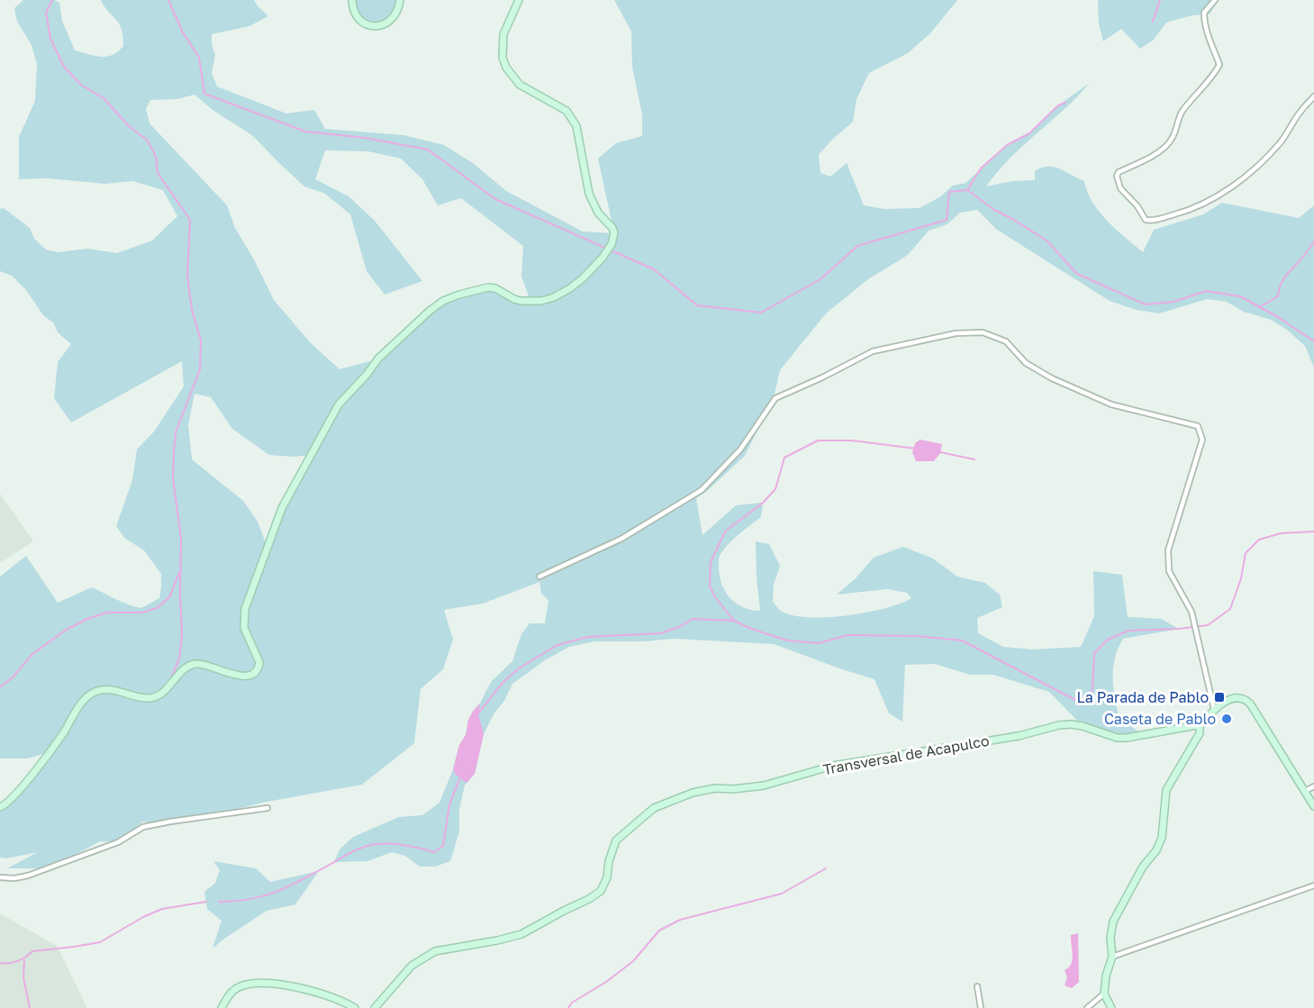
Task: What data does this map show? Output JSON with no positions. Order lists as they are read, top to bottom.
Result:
{
  "streets": {
    "street": ["Transversal de Acapulco"]
  },
  "places": {
    "transit": ["La Parada de Pablo"],
    "other": ["Caseta de Pablo"]
  }
}
